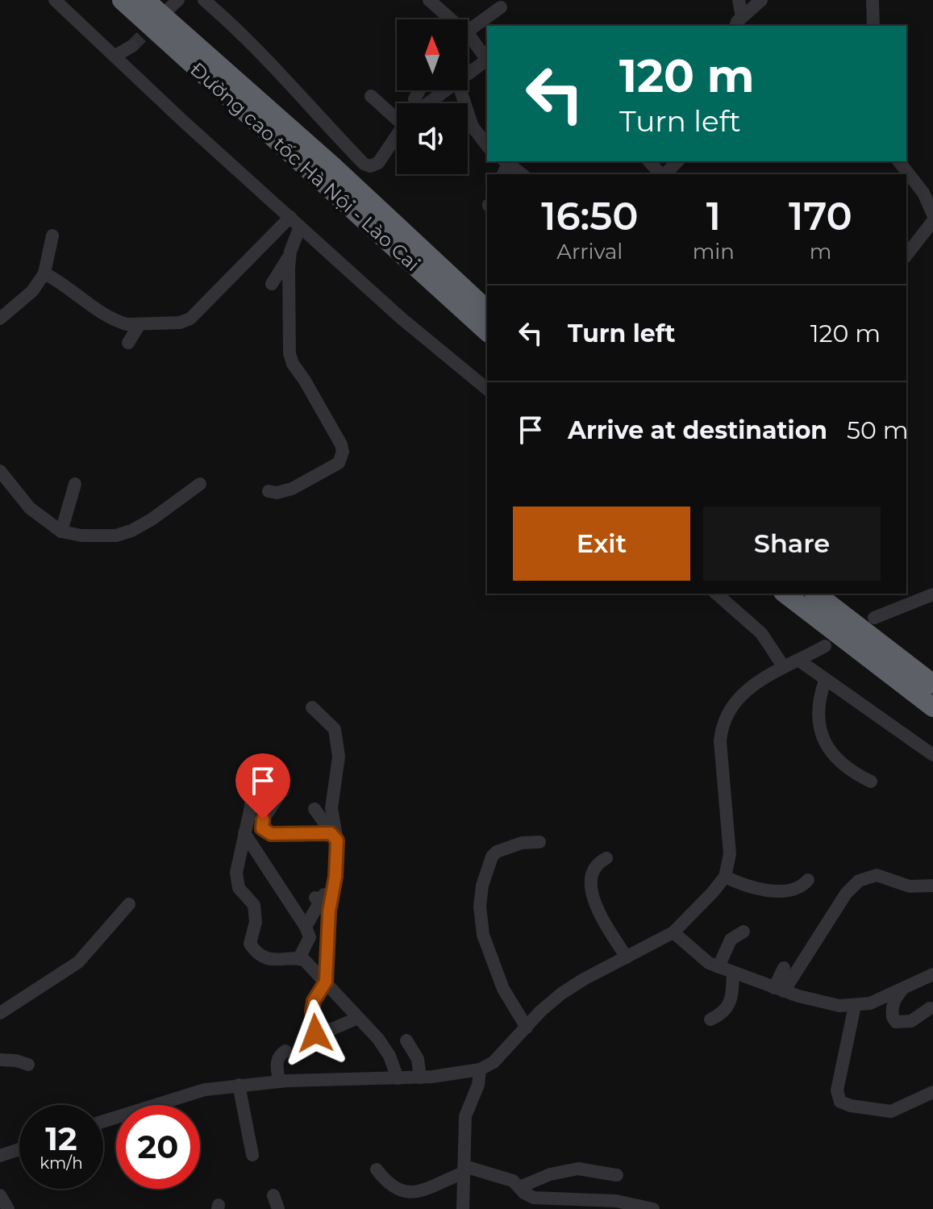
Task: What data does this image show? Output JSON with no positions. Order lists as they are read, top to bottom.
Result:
{
  "streets": {
    "highway": ["Đường cao tốc Hà Nội - Lào Cai"]
  },
  "north": "top",
  "page": {
    "turn": ["120 m", "Turn left"],
    "eta": [
      "16:50",
      "Arrival",
      "1",
      "min",
      "170",
      "m"
    ],
    "list": [
      {
        "name": "Turn left",
        "value": "120 m"
      },
      {
        "name": "Arrive at destination",
        "value": "50 m"
      }
    ],
    "buttons": ["Exit", "Share"],
    "speed": "12 km/h",
    "limit": "20"
  }
}
